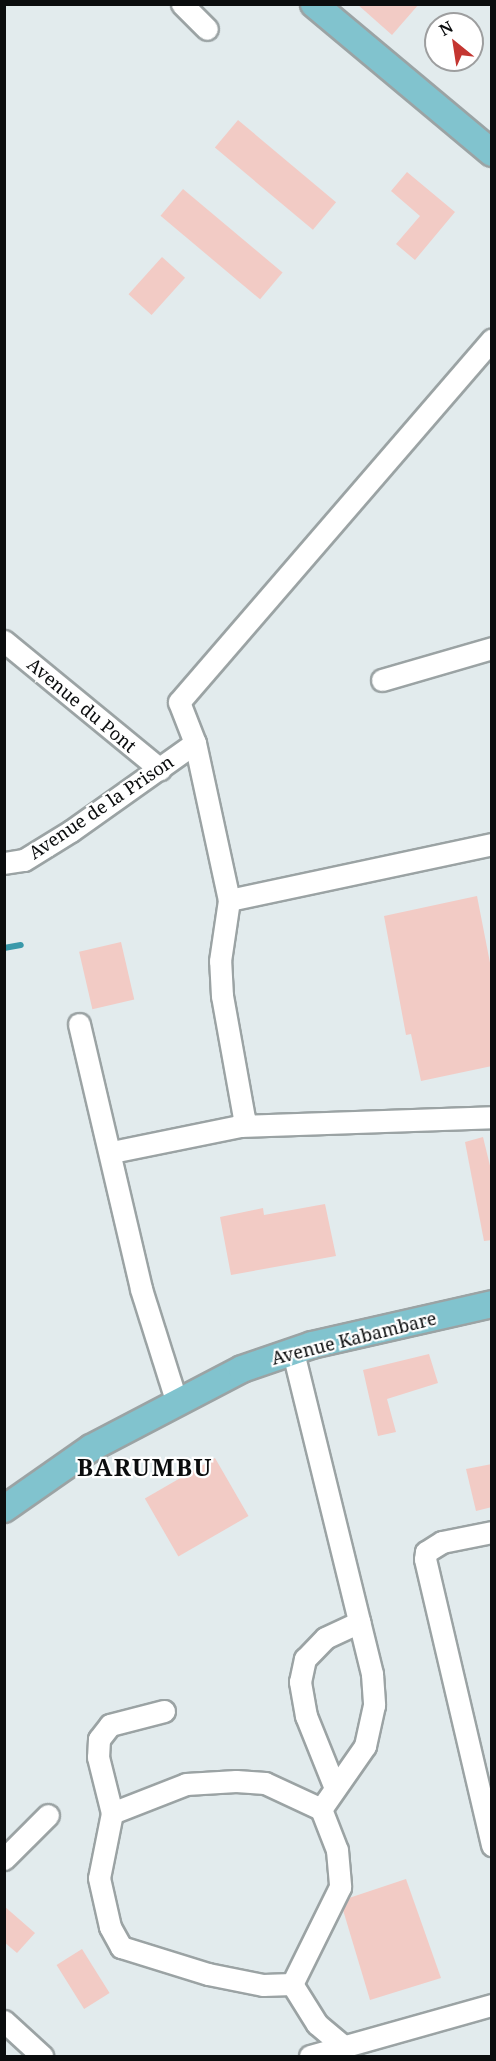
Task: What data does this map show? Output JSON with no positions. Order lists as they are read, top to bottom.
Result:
{
  "streets": {
    "main road": ["Avenue Kabambare"],
    "street": ["Avenue du Pont", "Avenue de la Prison"]
  },
  "crossings": [
    ["Avenue du Pont", "Avenue de la Prison"]
  ],
  "districts": ["BARUMBU"],
  "north": "top left"
}
